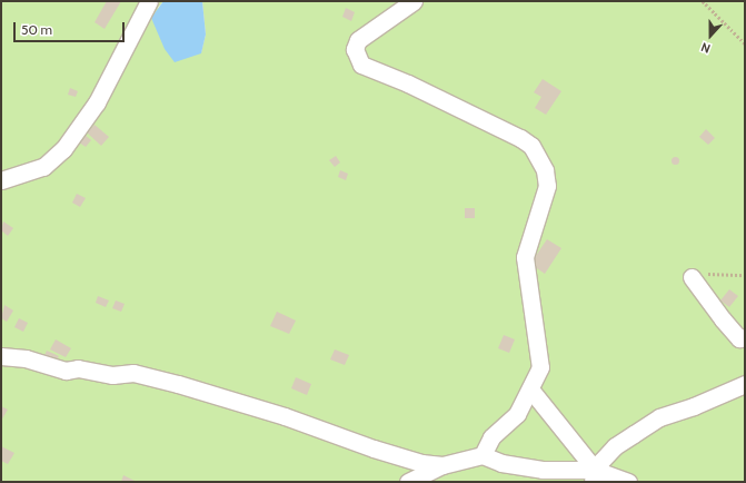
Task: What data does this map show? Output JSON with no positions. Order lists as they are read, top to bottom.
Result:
{
  "scale_bar": "50 m",
  "north": "bottom"
}
